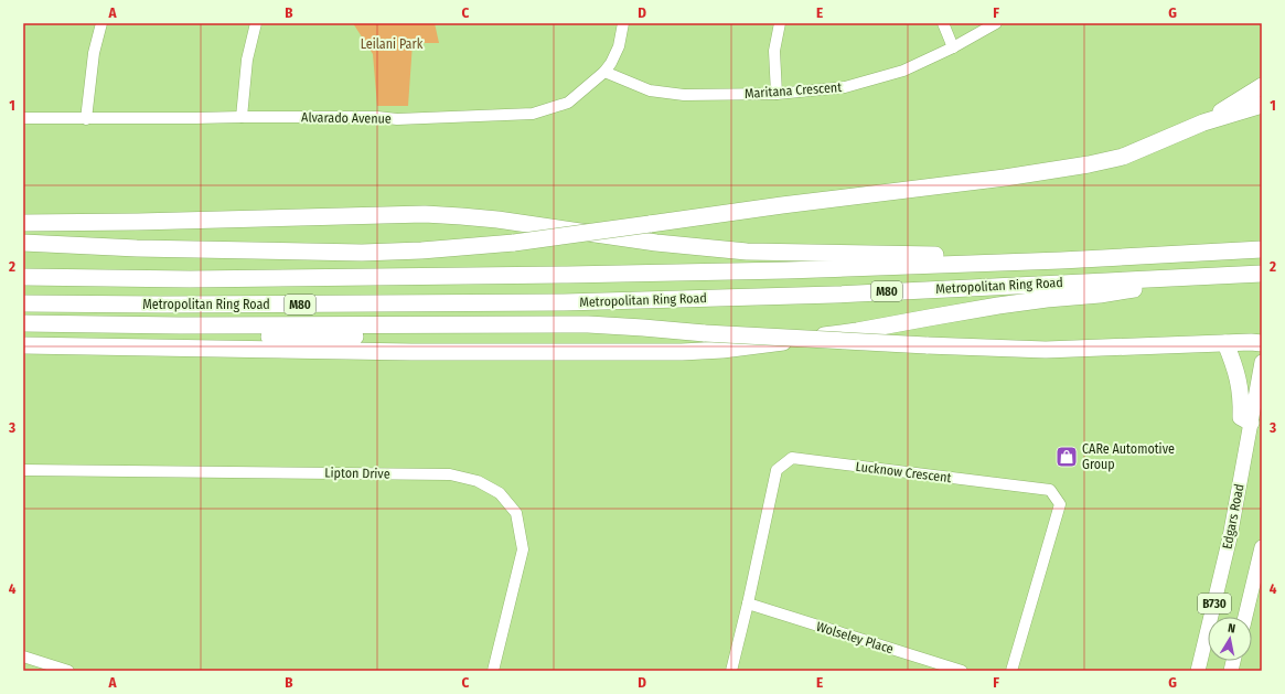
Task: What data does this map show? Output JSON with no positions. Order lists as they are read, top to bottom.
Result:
{
  "streets": {
    "highway": ["Metropolitan Ring Road", "M80"],
    "main road": ["Edgars Road", "B730"],
    "street": [
      "Maritana Crescent",
      "Alvarado Avenue",
      "Lucknow Crescent",
      "Lipton Drive",
      "Wolseley Place"
    ]
  },
  "crossings": [
    ["Maritana Crescent", "Alvarado Avenue"],
    ["Lucknow Crescent", "Wolseley Place"]
  ],
  "parks": ["Leilani Park"],
  "places": {
    "shop": ["CARe Automotive Group"]
  },
  "north": "top",
  "grid": {
    "columns": [
      "A",
      "B",
      "C",
      "D",
      "E",
      "F",
      "G"
    ],
    "rows": [
      "1",
      "2",
      "3",
      "4"
    ]
  }
}
